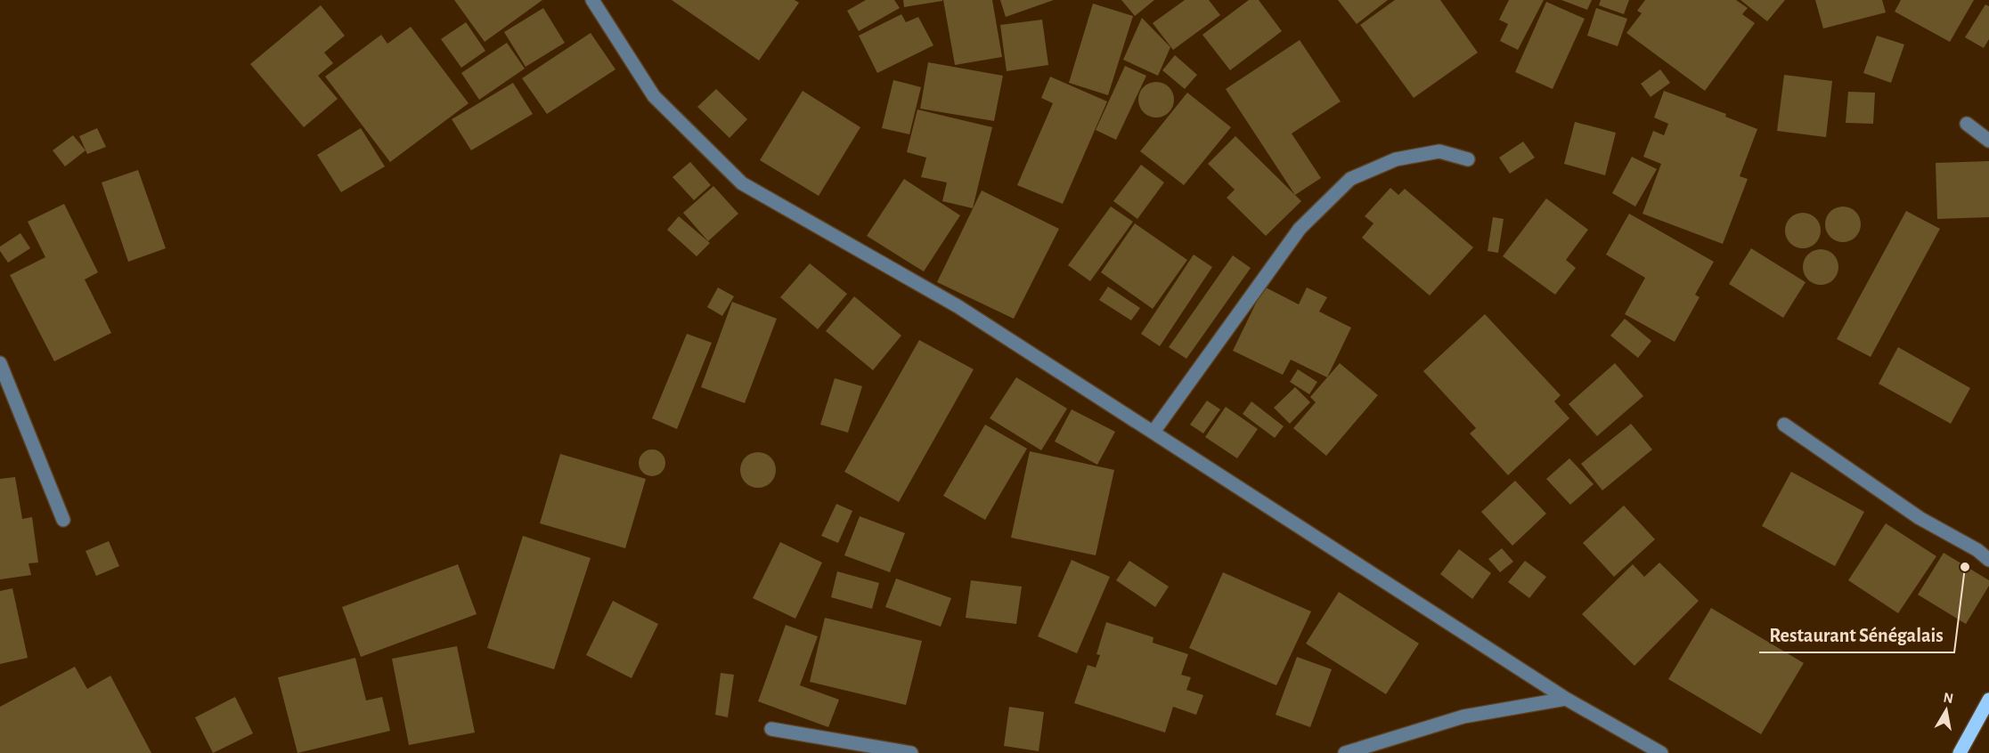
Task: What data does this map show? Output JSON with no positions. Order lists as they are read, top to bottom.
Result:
{
  "places": ["Restaurant Sénégalais"],
  "north": "top"
}
